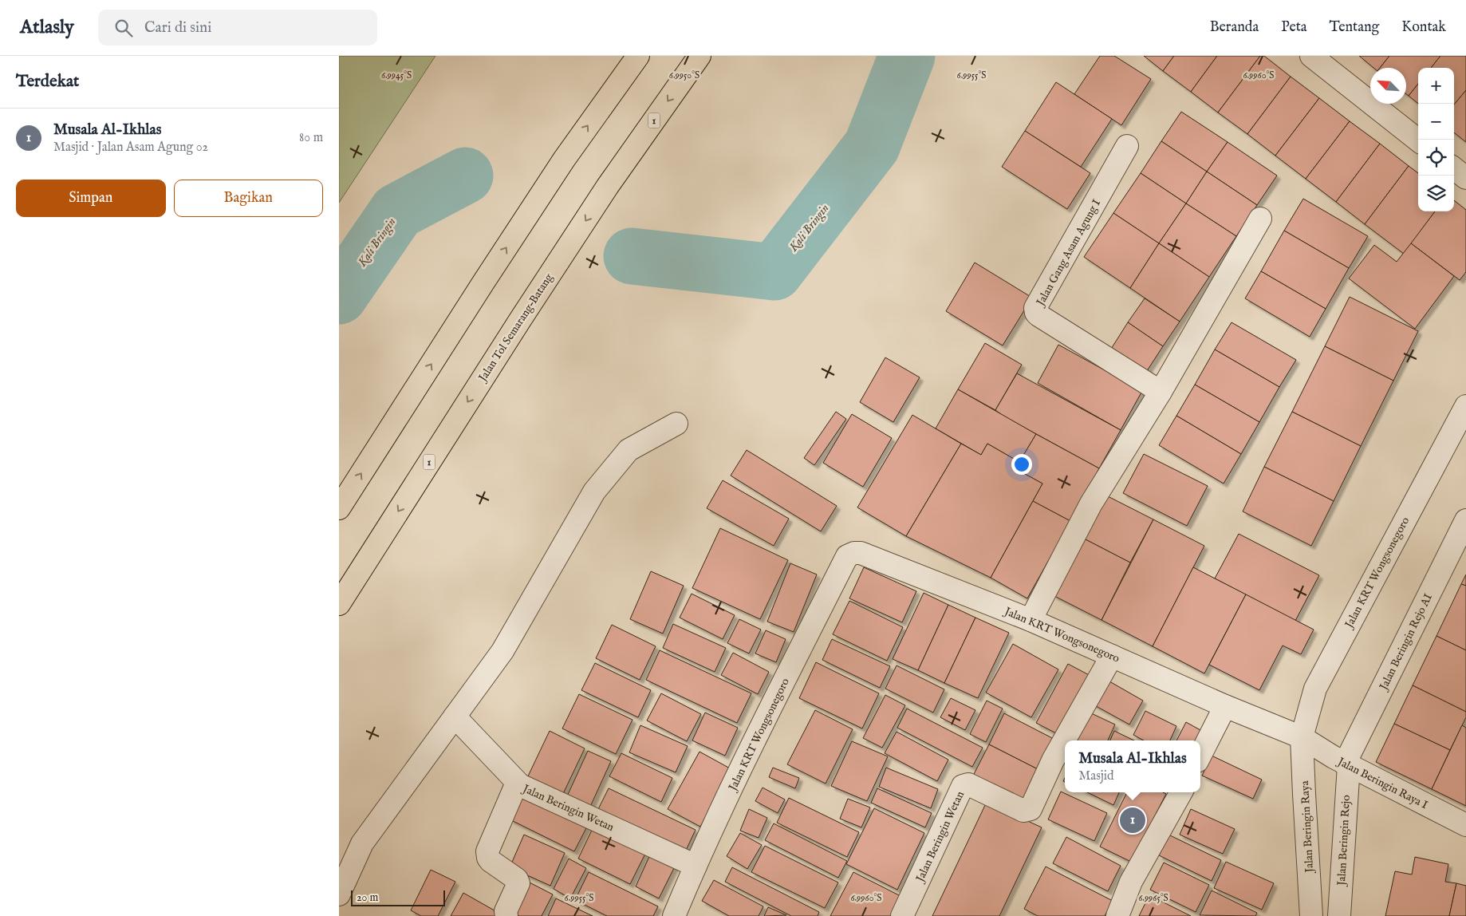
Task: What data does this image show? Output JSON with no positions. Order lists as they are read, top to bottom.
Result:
{
  "streets": {
    "highway": ["1", "Jalan Tol Semarang–Batang"],
    "street": [
      "Jalan Gang Asam Agung I",
      "Jalan KRT Wongsonegoro",
      "Jalan Beringin Rejo AI",
      "Jalan Beringin Raya I",
      "Jalan Beringin Wetan",
      "Jalan Beringin Raya",
      "Jalan Beringin Rejo"
    ]
  },
  "crossings": [
    ["Jalan KRT Wongsonegoro", "Jalan Beringin Raya I"],
    ["Jalan KRT Wongsonegoro", "Jalan Beringin Wetan"],
    ["Jalan KRT Wongsonegoro", "Jalan Beringin Raya"],
    ["Jalan Beringin Rejo AI", "Jalan Beringin Raya I"],
    ["Jalan Beringin Rejo AI", "Jalan Beringin Rejo"],
    ["Jalan Beringin Raya I", "Jalan Beringin Raya"],
    ["Jalan Beringin Raya I", "Jalan Beringin Rejo"]
  ],
  "water": ["Kali Bringin"],
  "scale_bar": "20 m",
  "north": "top left",
  "page": {
    "header": "Atlasly",
    "search": "Cari di sini",
    "nav": [
      "Beranda",
      "Peta",
      "Tentang",
      "Kontak"
    ],
    "heading": "Terdekat",
    "map_buttons": ["+", "−"],
    "list": [
      {
        "mark": "1",
        "name": "Musala Al-Ikhlas",
        "note": "Masjid · Jalan Asam Agung 02",
        "value": "80 m"
      }
    ],
    "buttons": ["Simpan", "Bagikan"],
    "popup": ["Musala Al-Ikhlas", "Masjid"],
    "pins": "1",
    "scale": "20 m"
  },
  "coordinates": [
    "6.9945°S",
    "6.9950°S",
    "6.9955°S",
    "6.9960°S",
    "6.9965°S"
  ]
}
